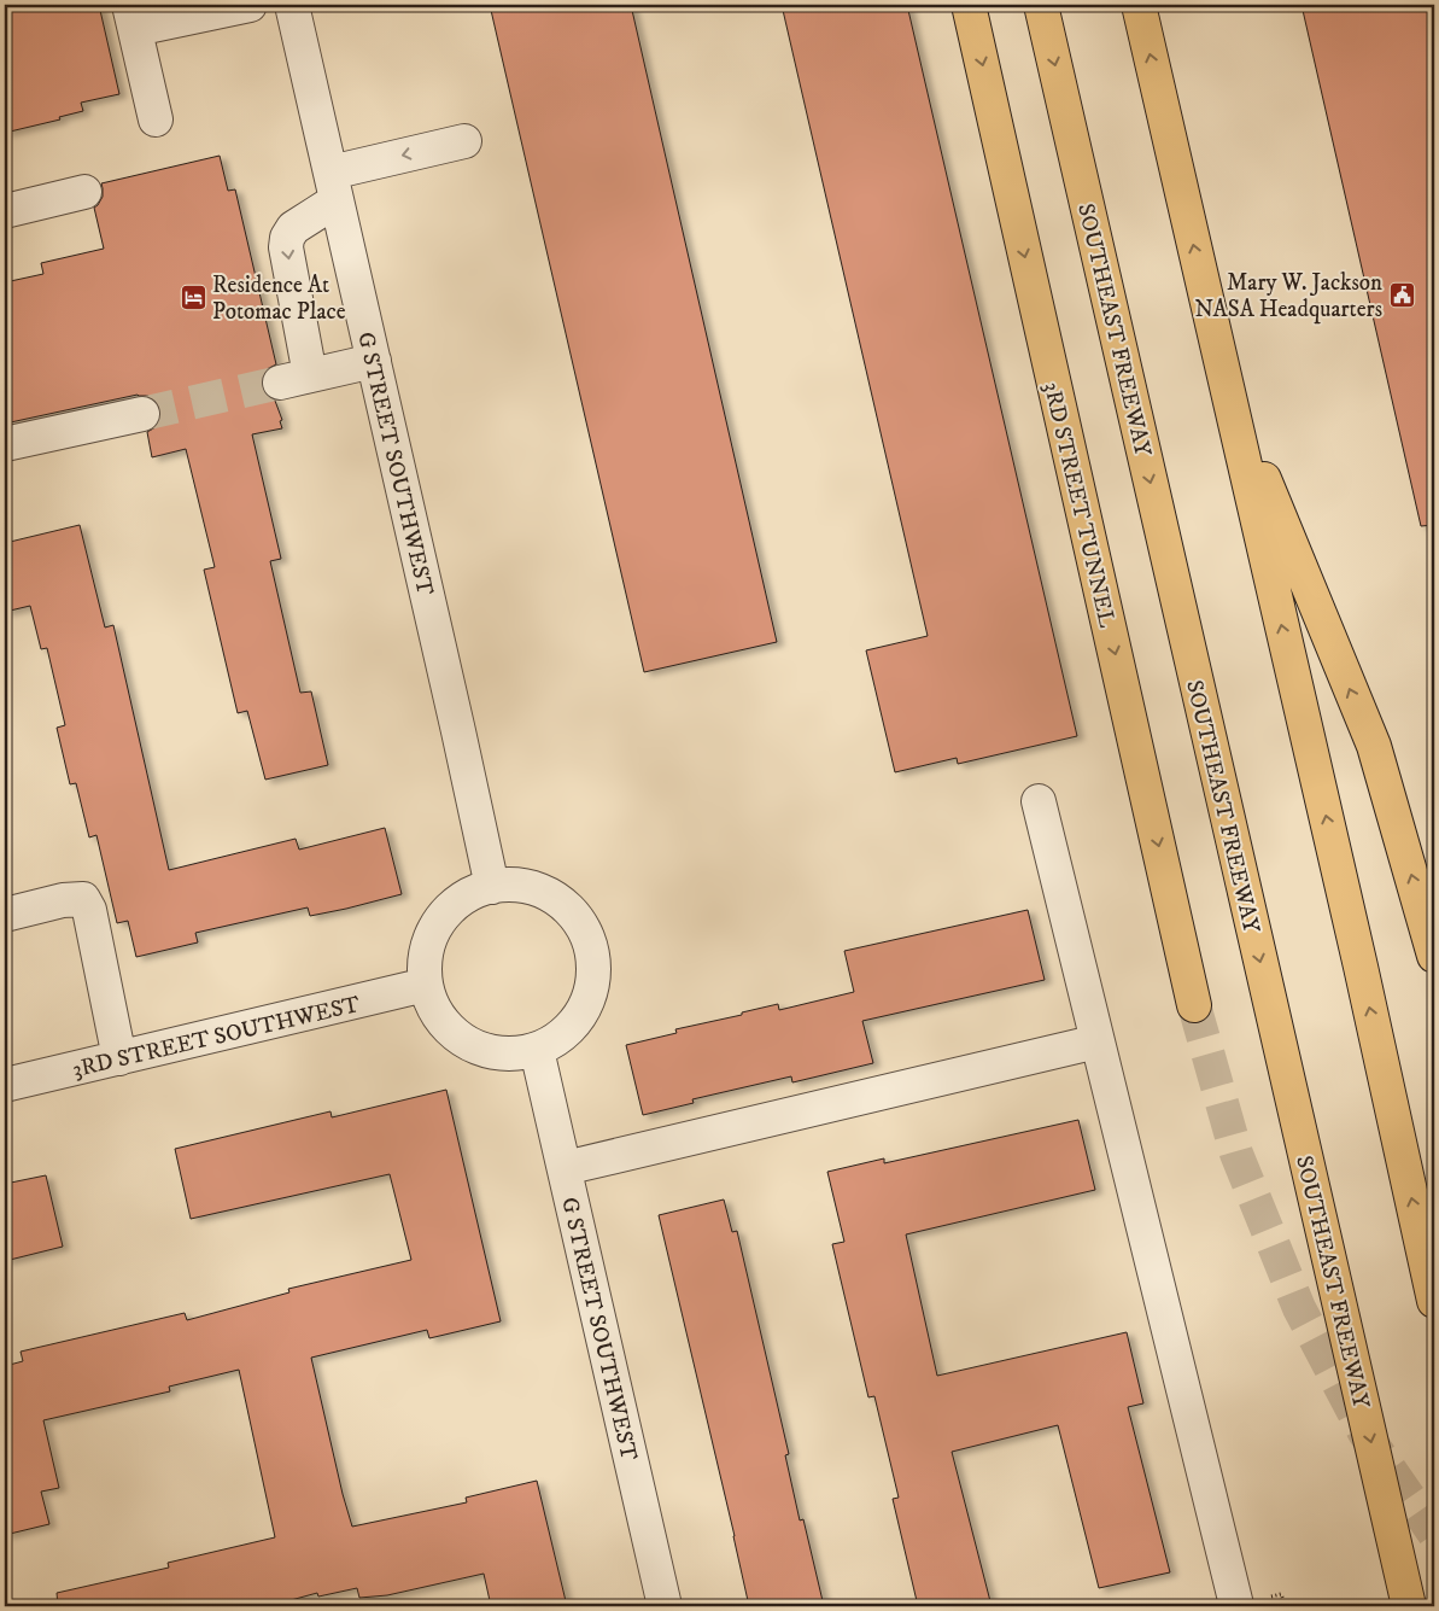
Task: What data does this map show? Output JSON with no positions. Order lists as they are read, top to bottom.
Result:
{
  "streets": {
    "highway": ["SOUTHEAST FREEWAY", "3RD STREET TUNNEL"],
    "street": ["G STREET SOUTHWEST", "3RD STREET SOUTHWEST"]
  },
  "crossings": [
    ["G STREET SOUTHWEST", "3RD STREET SOUTHWEST"]
  ],
  "places": {
    "public building": ["Mary W. Jackson NASA Headquarters"],
    "hotel": ["Residence At Potomac Place"]
  }
}
